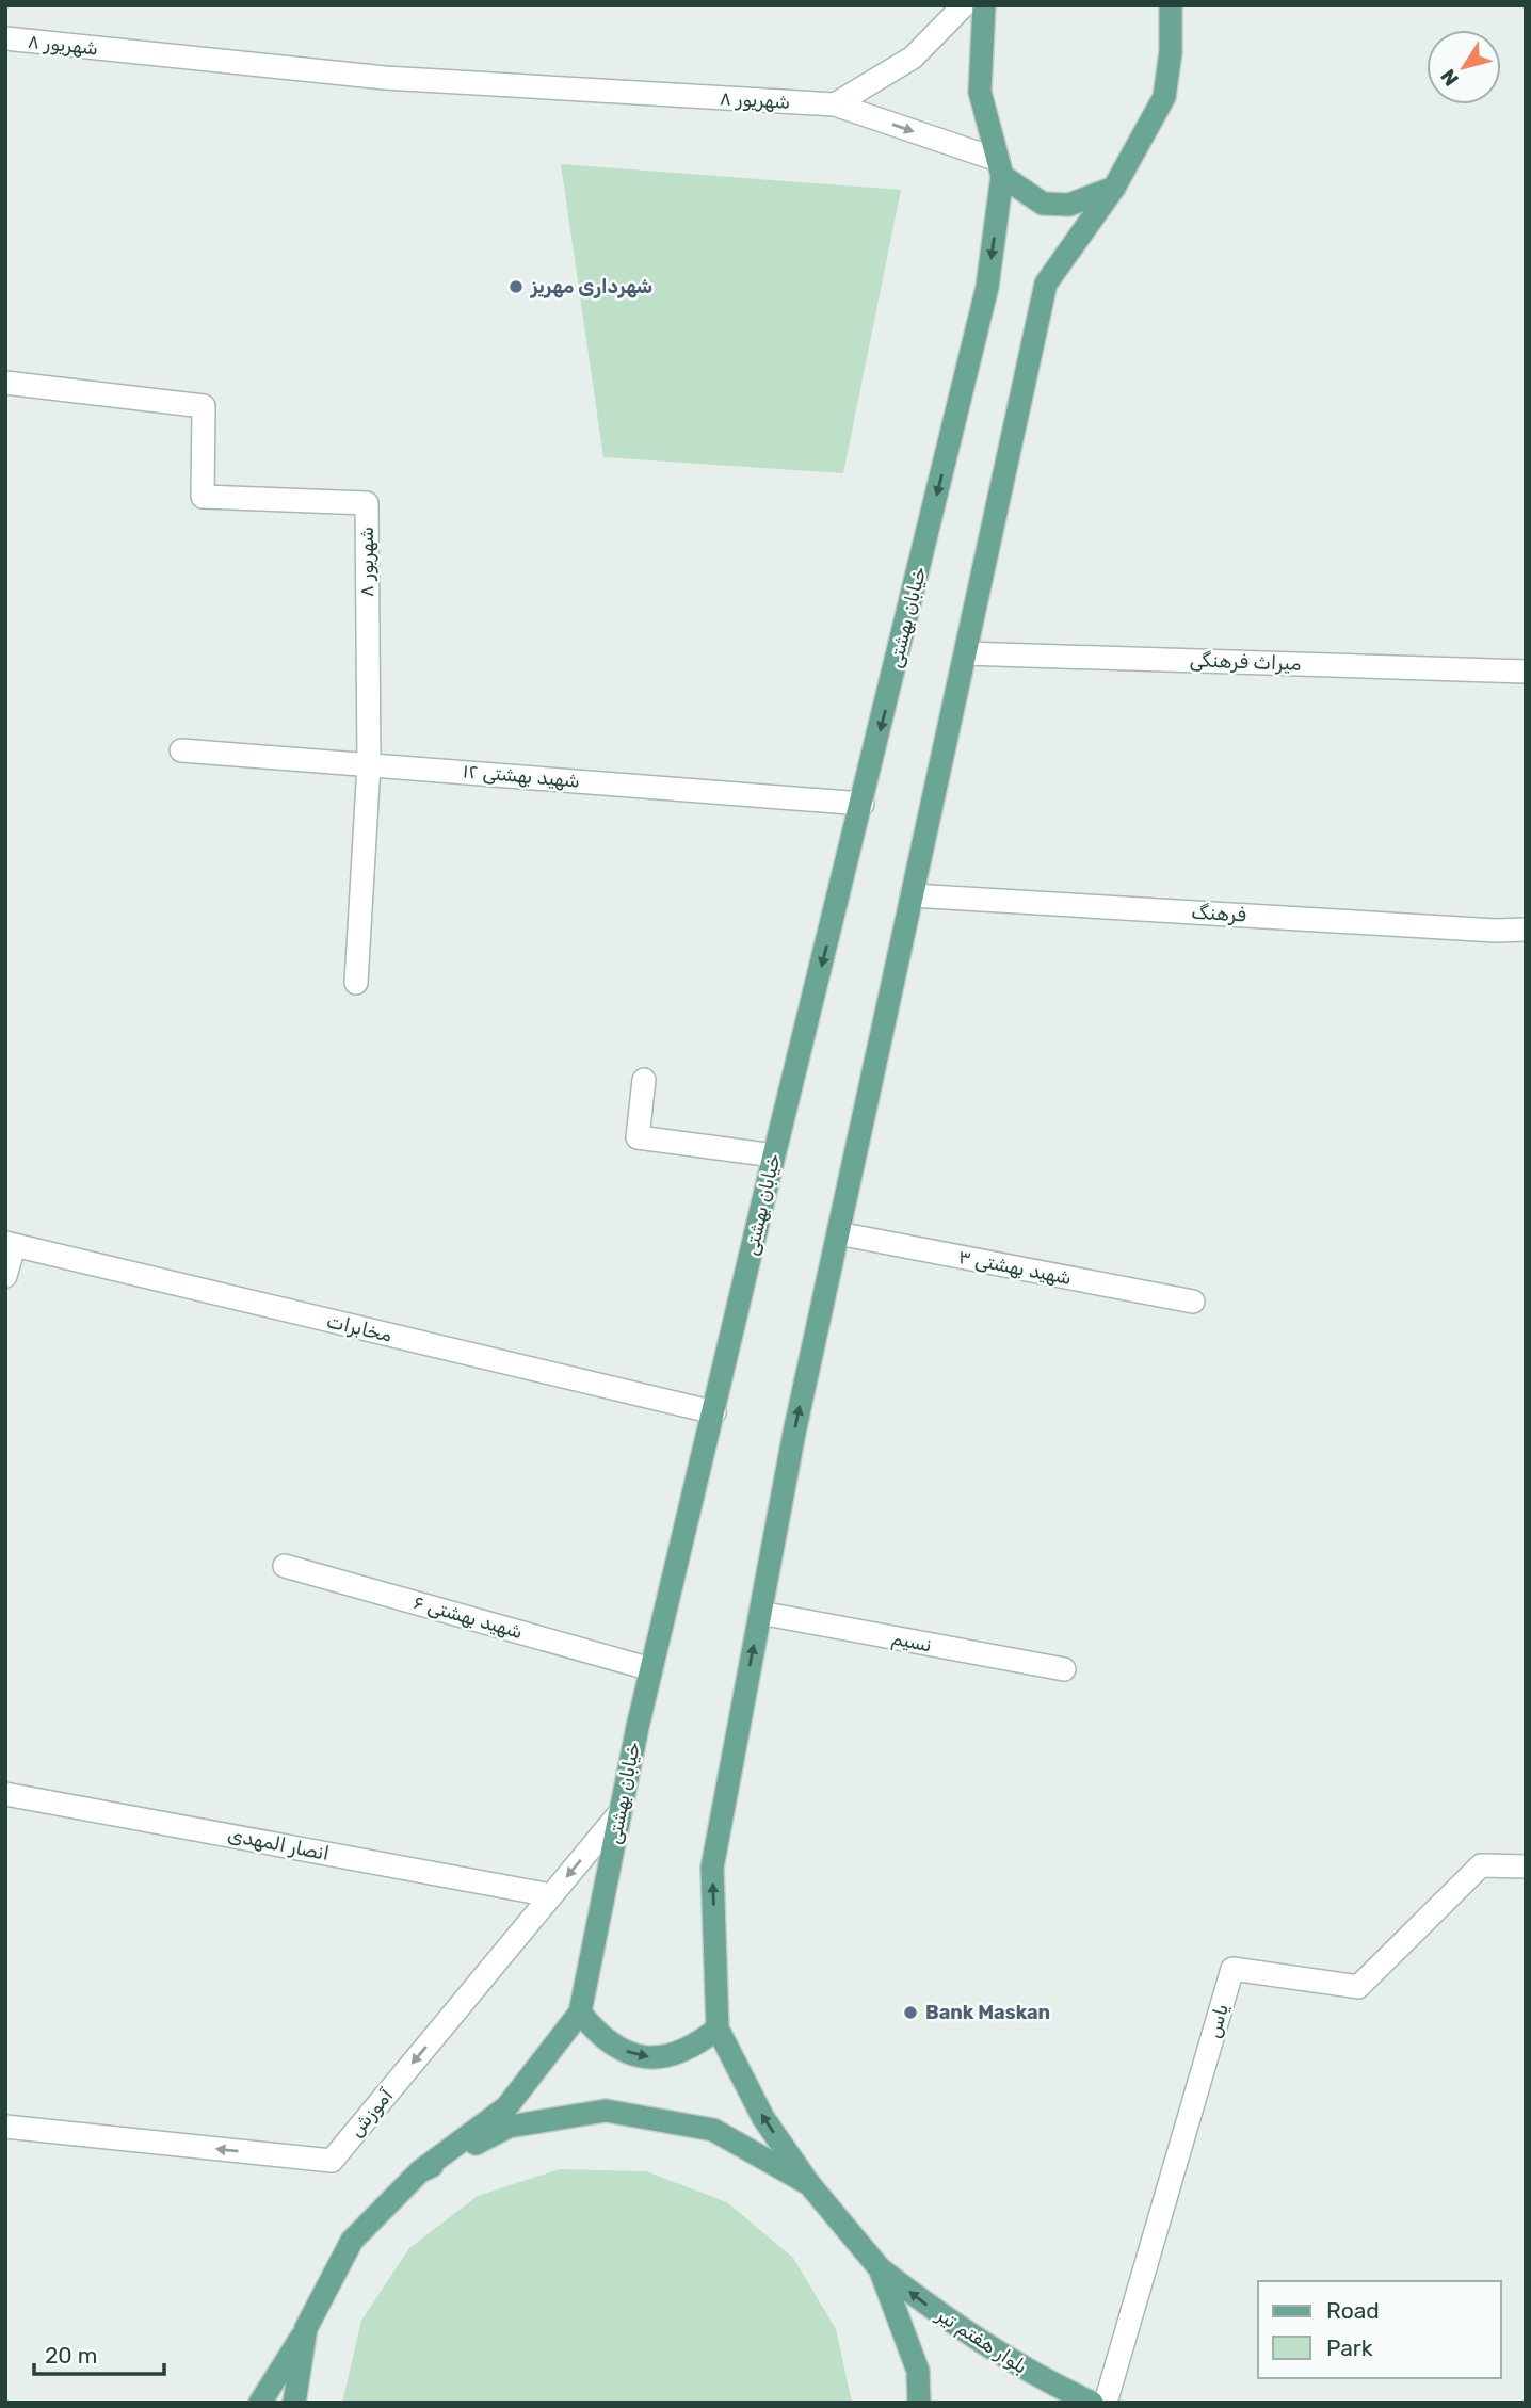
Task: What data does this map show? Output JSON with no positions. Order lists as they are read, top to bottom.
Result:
{
  "streets": {
    "main road": ["خیابان بهشتی", "بلوار هفتم تیر"],
    "street": [
      "۸ شهریور",
      "میراث فرهنگی",
      "شهید بهشتی ۱۲",
      "فرهنگ",
      "شهید بهشتی ۳",
      "مخابرات",
      "شهید بهشتی ۶",
      "نسیم",
      "انصار المهدی",
      "یاس",
      "آموزش"
    ]
  },
  "crossings": [
    ["۸ شهریور", "خیابان بهشتی"],
    ["۸ شهریور", "شهید بهشتی ۱۲"],
    ["خیابان بهشتی", "شهید بهشتی ۱۲"],
    ["خیابان بهشتی", "مخابرات"],
    ["خیابان بهشتی", "شهید بهشتی ۶"],
    ["خیابان بهشتی", "آموزش"],
    ["انصار المهدی", "آموزش"]
  ],
  "one_way": ["آموزش", "بلوار هفتم تیر"],
  "places": ["شهرداری مهریز", "Bank Maskan"],
  "legend": ["Road", "Park"],
  "scale_bar": "20 m",
  "north": "bottom left"
}
